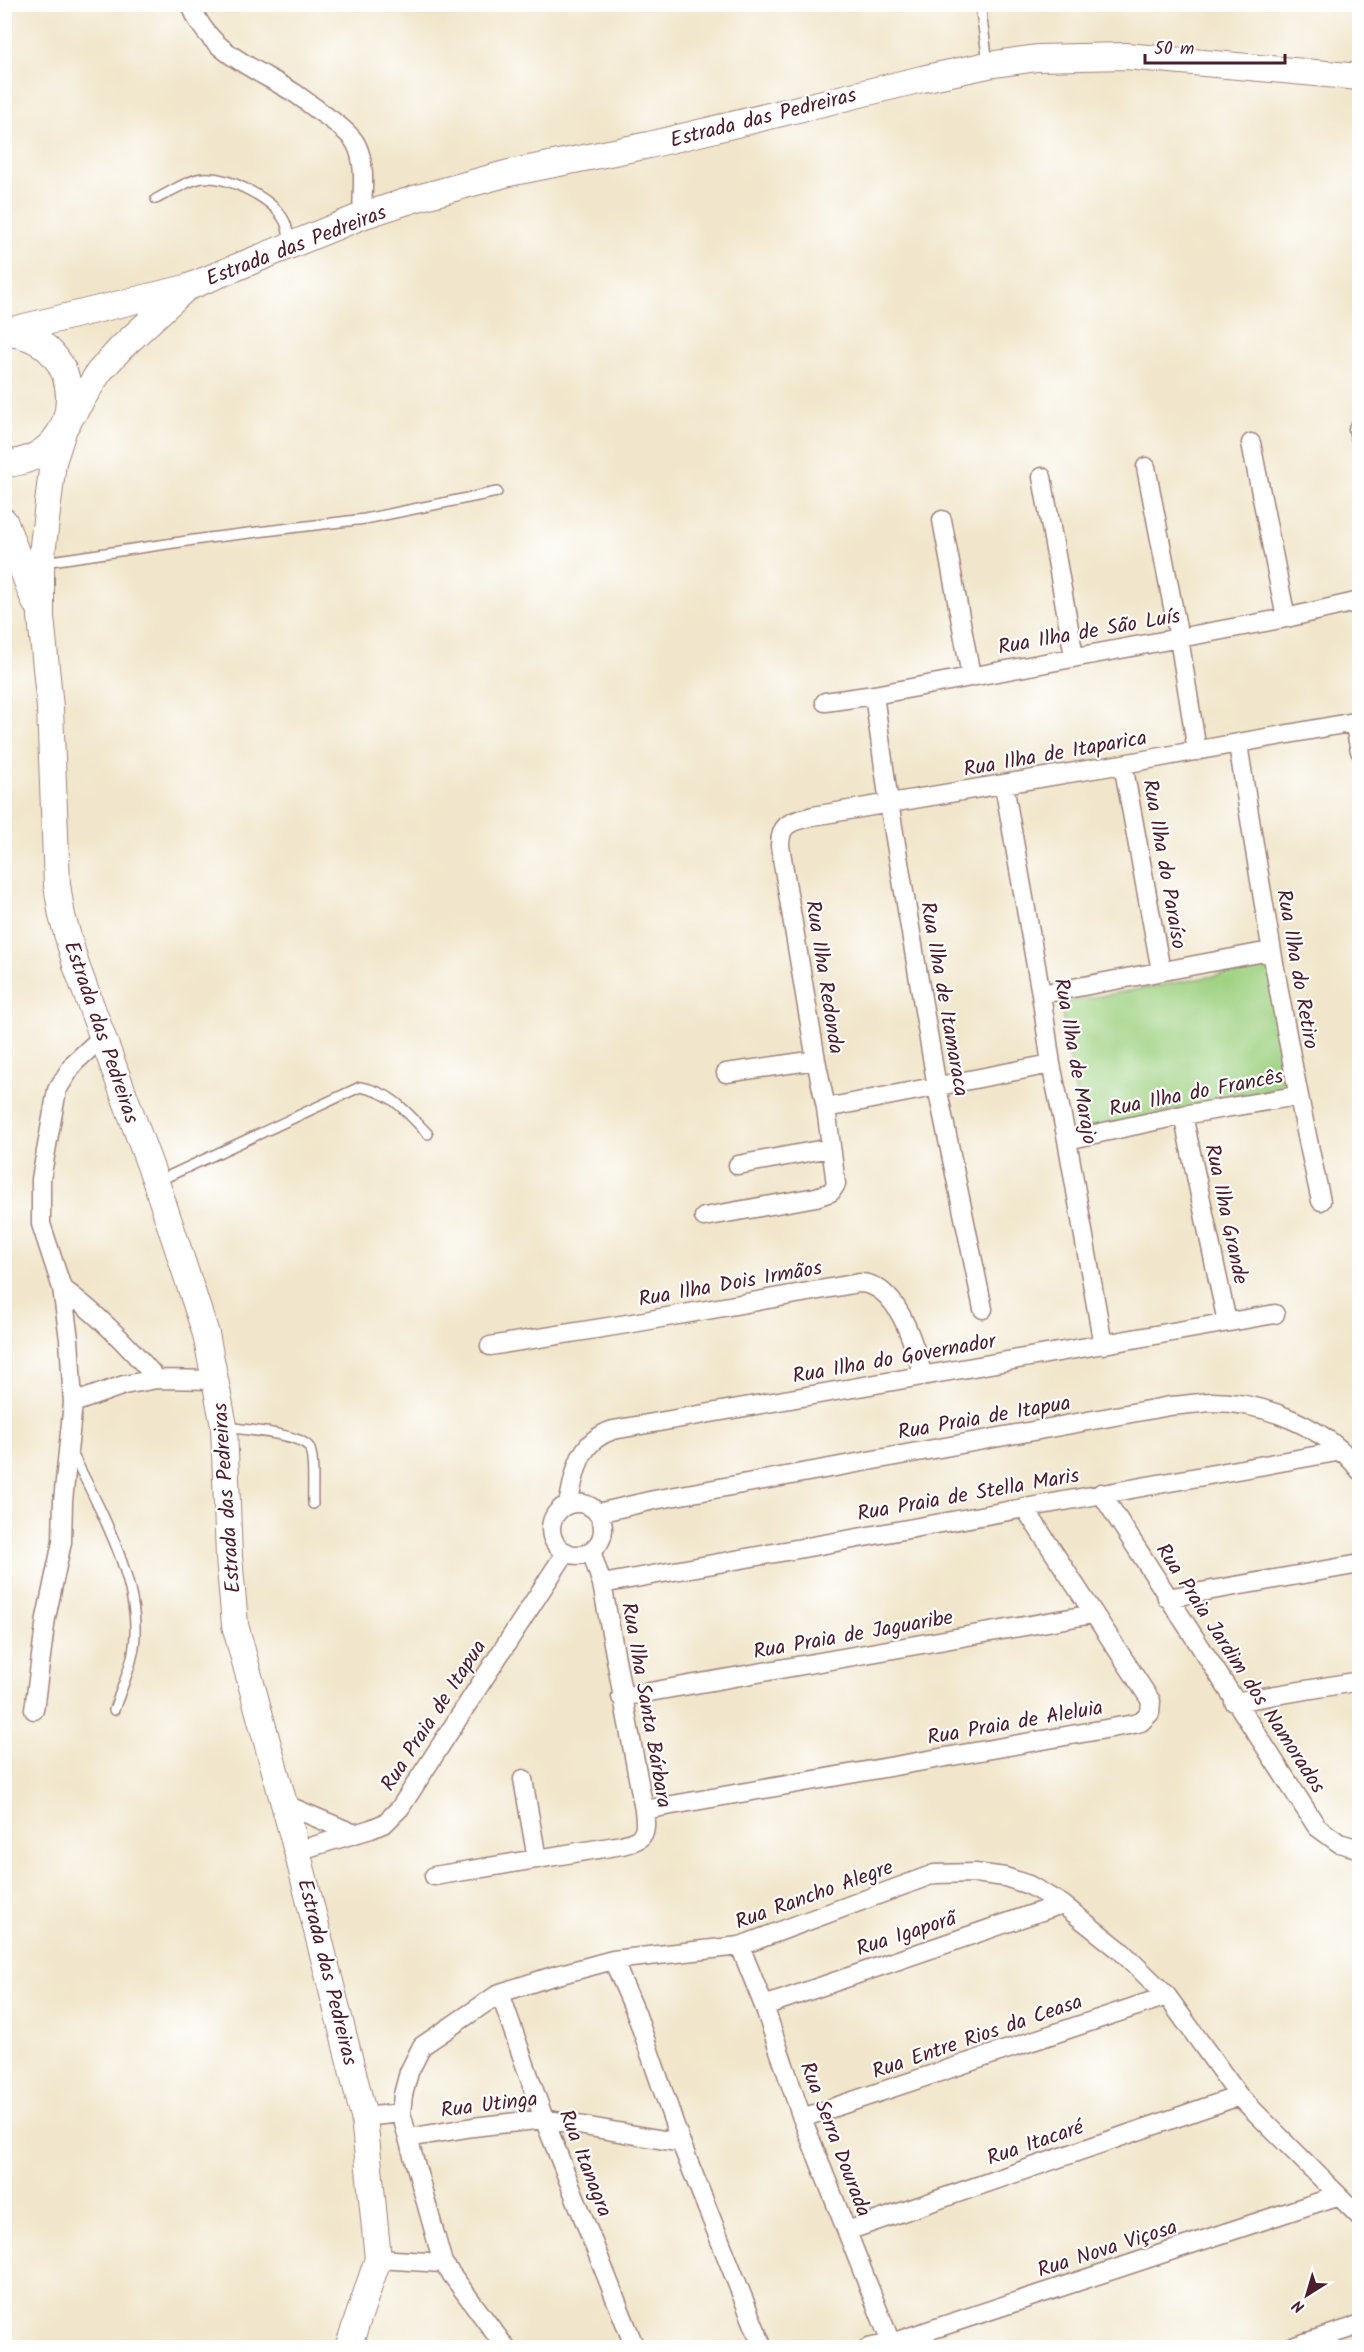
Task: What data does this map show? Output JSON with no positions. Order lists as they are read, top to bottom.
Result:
{
  "streets": {
    "street": [
      "Estrada das Pedreiras",
      "Rua Ilha de São Luís",
      "Rua Ilha de Itaparica",
      "Rua Ilha do Paraíso",
      "Rua Ilha do Retiro",
      "Rua Ilha Redonda",
      "Rua Ilha de Itamaraca",
      "Rua Ilha de Marajo",
      "Rua Ilha do Francês",
      "Rua Ilha Grande",
      "Rua Ilha Dois Irmãos",
      "Rua Ilha do Governador",
      "Rua Praia de Itapua",
      "Rua Praia de Stella Maris",
      "Rua Praia de Jaguaribe",
      "Rua Praia Jardim dos Namorados",
      "Rua Ilha Santa Bárbara",
      "Rua Praia de Aleluia",
      "Rua Rancho Alegre",
      "Rua Igaporã",
      "Rua Entre Rios da Ceasa",
      "Rua Utinga",
      "Rua Serra Dourada",
      "Rua Itacaré",
      "Rua Itanagra",
      "Rua Nova Viçosa"
    ]
  },
  "crossings": [
    ["Estrada das Pedreiras", "Rua Praia de Itapua"],
    ["Rua Ilha de São Luís", "Rua Ilha de Itamaraca"],
    ["Rua Ilha de Itaparica", "Rua Ilha do Paraíso"],
    ["Rua Ilha de Itaparica", "Rua Ilha do Retiro"],
    ["Rua Ilha de Itaparica", "Rua Ilha Redonda"],
    ["Rua Ilha de Itaparica", "Rua Ilha de Itamaraca"],
    ["Rua Ilha de Itaparica", "Rua Ilha de Marajo"],
    ["Rua Ilha do Retiro", "Rua Ilha do Francês"],
    ["Rua Ilha de Marajo", "Rua Ilha do Francês"],
    ["Rua Ilha de Marajo", "Rua Ilha do Governador"],
    ["Rua Ilha do Francês", "Rua Ilha Grande"],
    ["Rua Ilha Grande", "Rua Ilha do Governador"],
    ["Rua Ilha Dois Irmãos", "Rua Ilha do Governador"],
    ["Rua Ilha do Governador", "Rua Praia de Itapua"],
    ["Rua Ilha do Governador", "Rua Ilha Santa Bárbara"],
    ["Rua Praia de Itapua", "Rua Praia de Stella Maris"],
    ["Rua Praia de Itapua", "Rua Ilha Santa Bárbara"],
    ["Rua Praia de Stella Maris", "Rua Praia Jardim dos Namorados"],
    ["Rua Praia de Stella Maris", "Rua Ilha Santa Bárbara"],
    ["Rua Praia de Stella Maris", "Rua Praia de Aleluia"],
    ["Rua Praia de Jaguaribe", "Rua Ilha Santa Bárbara"],
    ["Rua Praia de Jaguaribe", "Rua Praia de Aleluia"],
    ["Rua Ilha Santa Bárbara", "Rua Praia de Aleluia"],
    ["Rua Rancho Alegre", "Rua Igaporã"],
    ["Rua Rancho Alegre", "Rua Entre Rios da Ceasa"],
    ["Rua Rancho Alegre", "Rua Utinga"],
    ["Rua Rancho Alegre", "Rua Serra Dourada"],
    ["Rua Rancho Alegre", "Rua Itacaré"],
    ["Rua Rancho Alegre", "Rua Itanagra"],
    ["Rua Rancho Alegre", "Rua Nova Viçosa"],
    ["Rua Igaporã", "Rua Serra Dourada"],
    ["Rua Entre Rios da Ceasa", "Rua Serra Dourada"],
    ["Rua Utinga", "Rua Itanagra"],
    ["Rua Serra Dourada", "Rua Itacaré"],
    ["Rua Serra Dourada", "Rua Nova Viçosa"]
  ],
  "scale_bar": "50 m",
  "north": "bottom left"
}
